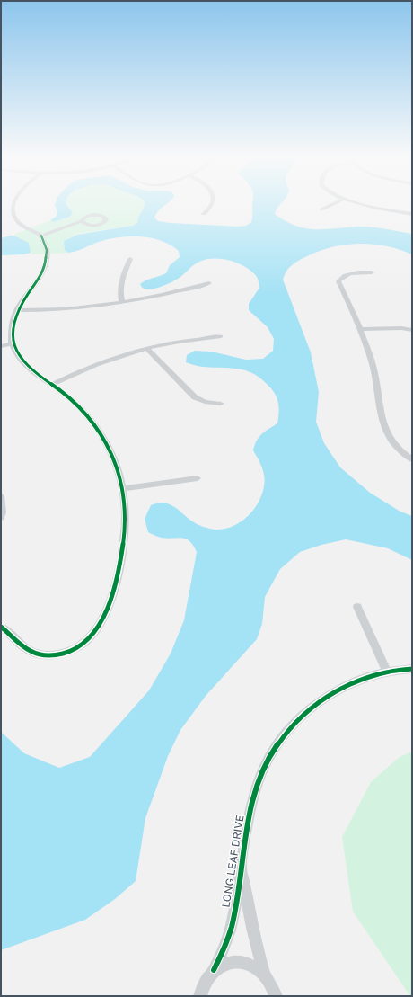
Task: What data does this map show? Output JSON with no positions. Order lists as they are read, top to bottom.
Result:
{
  "streets": {
    "street": ["LONG LEAF DRIVE"]
  }
}
